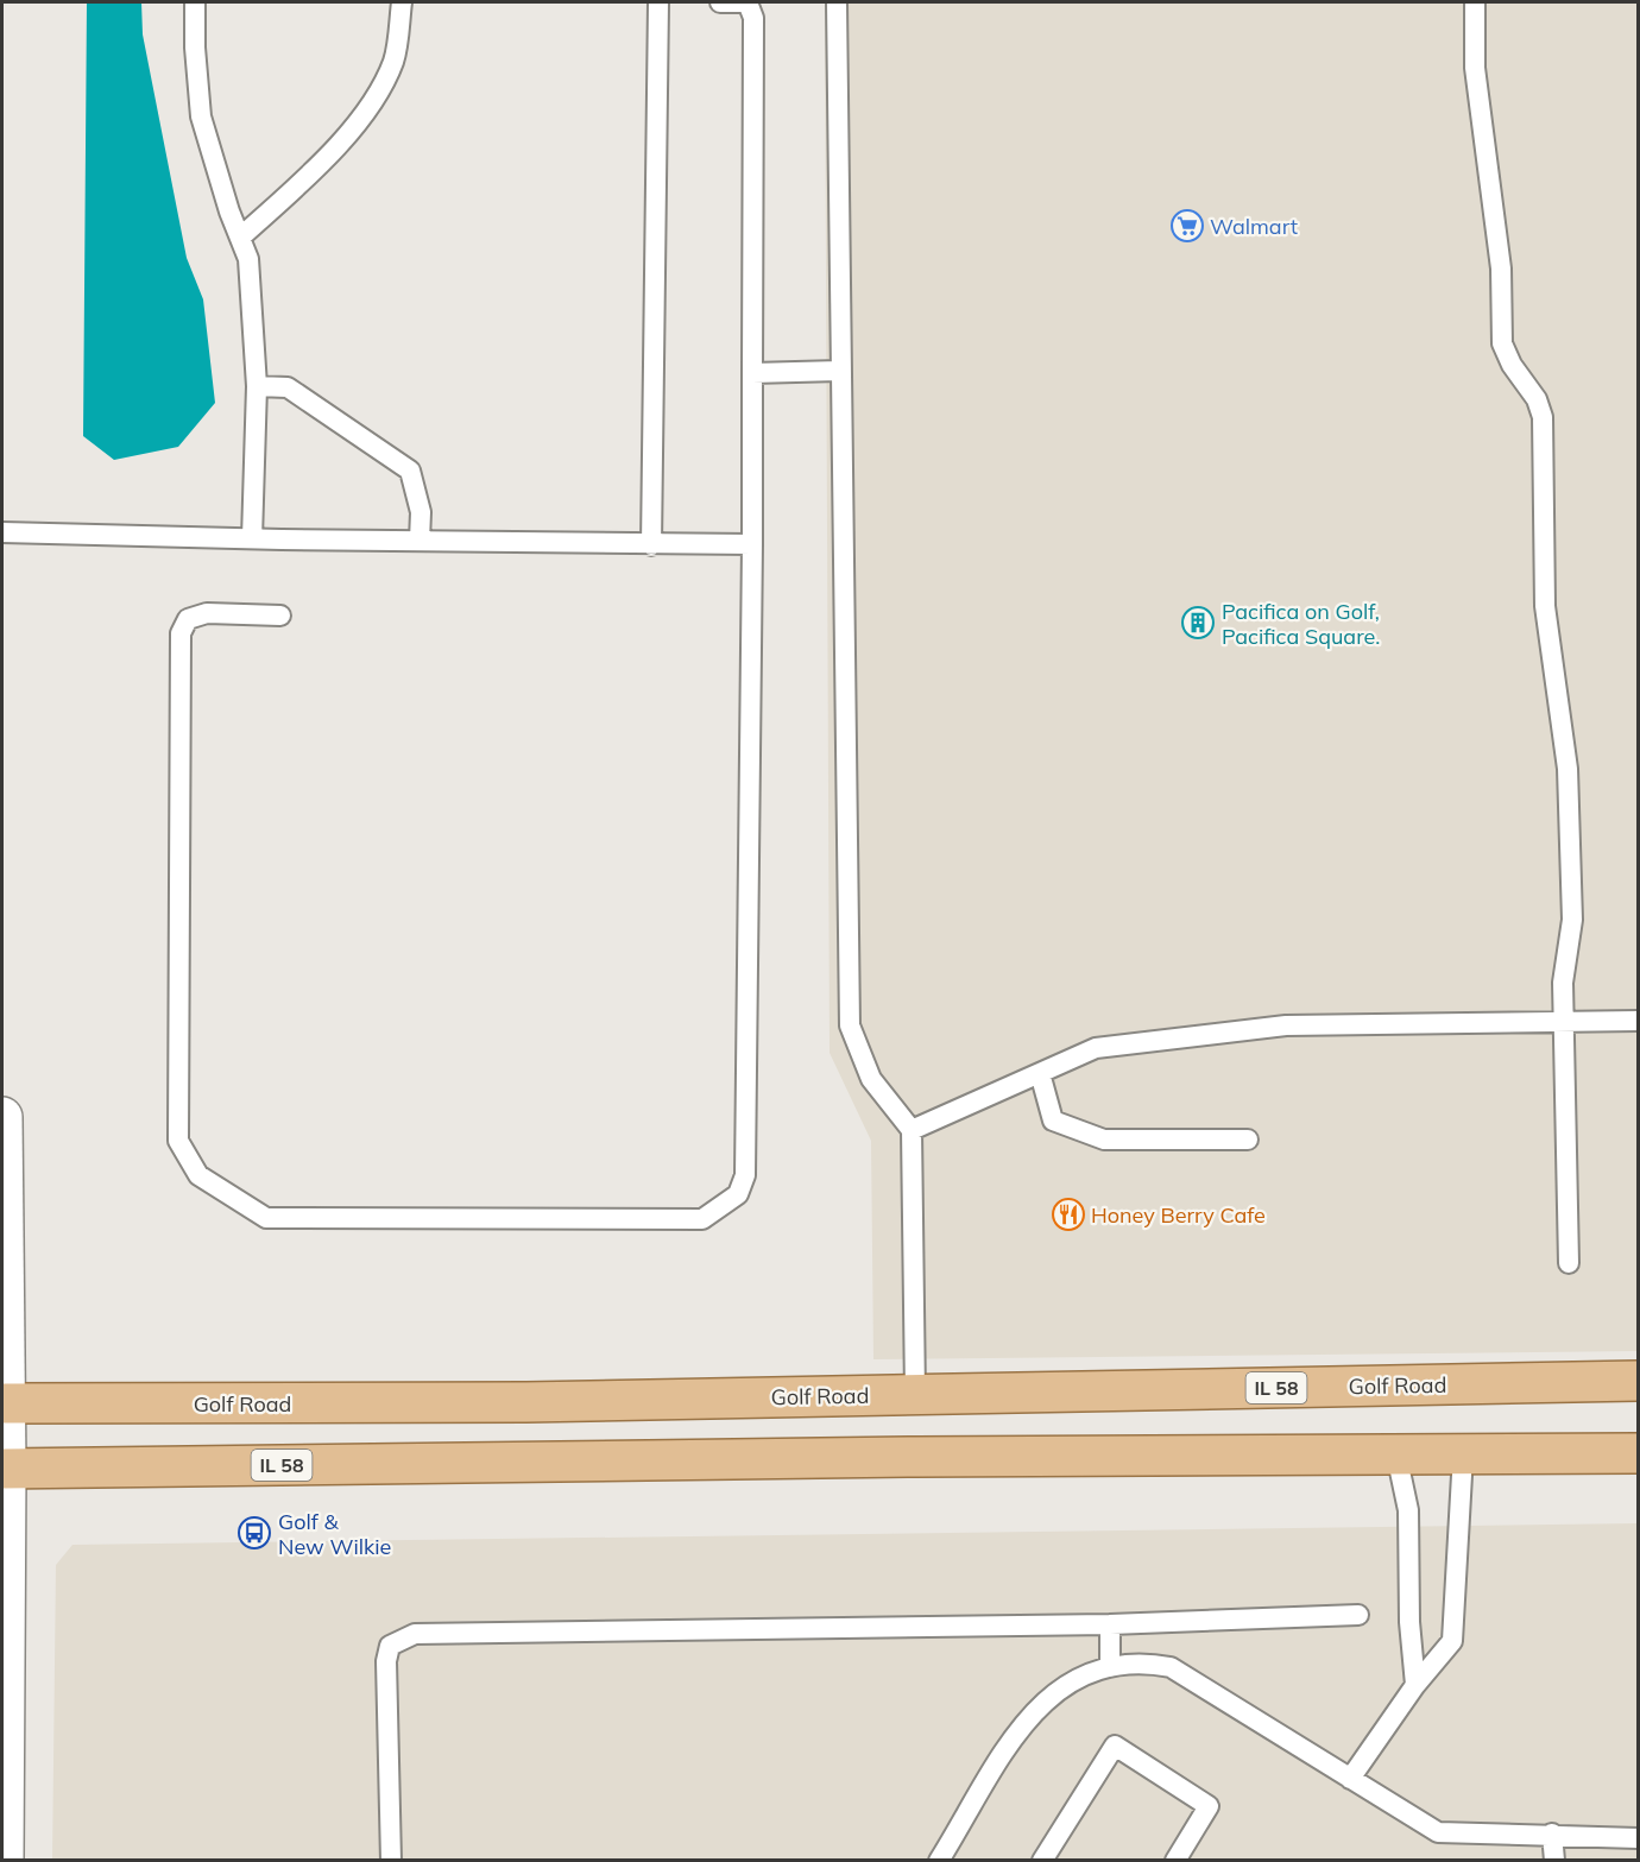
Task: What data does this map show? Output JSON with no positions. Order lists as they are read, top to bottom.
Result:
{
  "streets": {
    "main road": ["Golf Road", "IL 58"]
  },
  "places": {
    "supermarket": ["Walmart"],
    "building": ["Pacifica on Golf, Pacifica Square."],
    "restaurant": ["Honey Berry Cafe"],
    "bus stop": ["Golf & New Wilkie"]
  }
}
